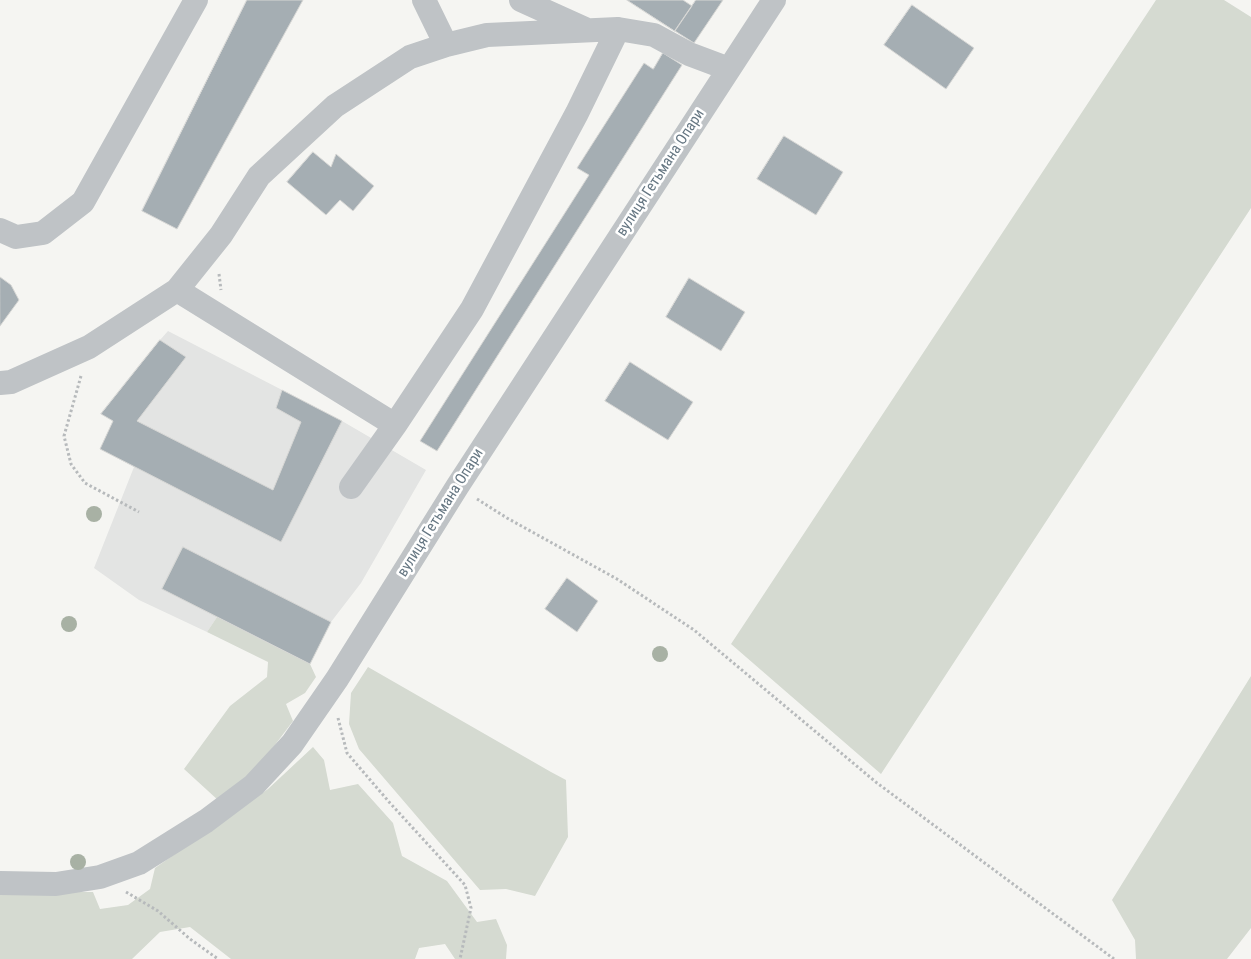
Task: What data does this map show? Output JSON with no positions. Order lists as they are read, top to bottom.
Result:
{
  "streets": {
    "street": ["вулиця Гетьмана Опари"]
  }
}
